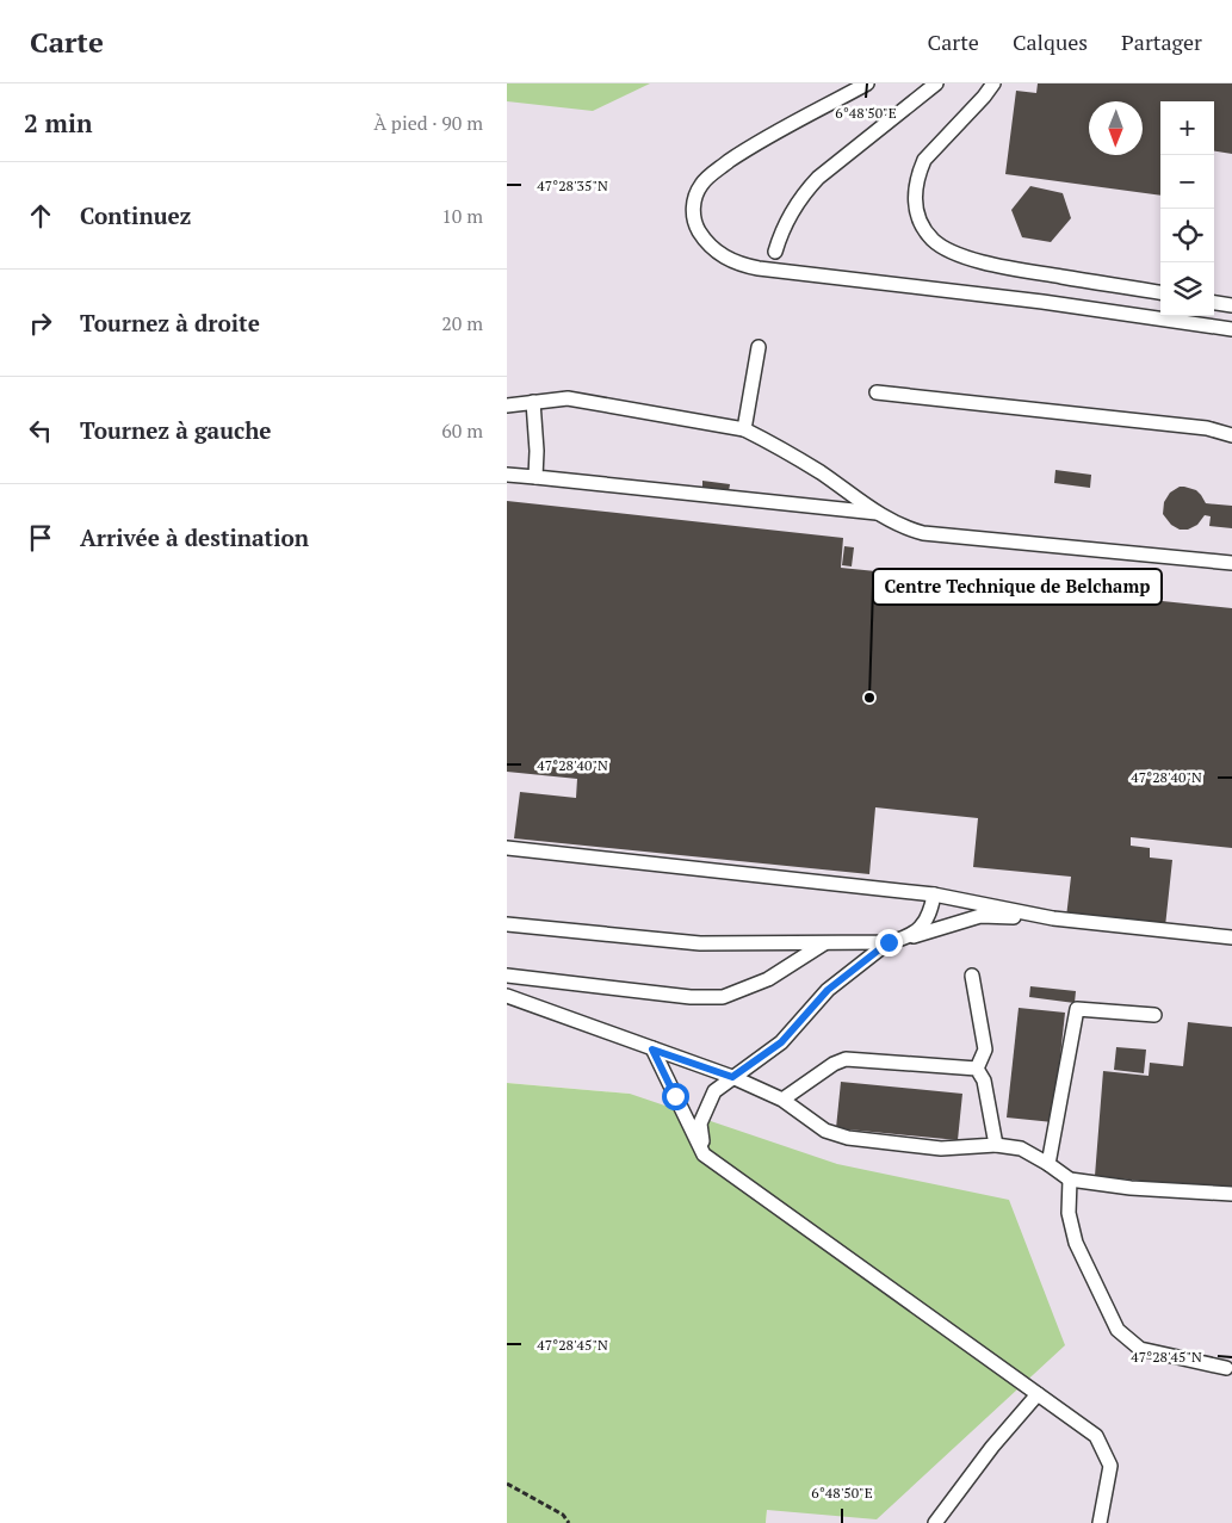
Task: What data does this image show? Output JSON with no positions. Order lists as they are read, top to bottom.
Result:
{
  "places": ["Centre Technique de Belchamp"],
  "north": "bottom",
  "page": {
    "header": "Carte",
    "nav": ["Carte", "Calques", "Partager"],
    "heading": ["2 min", "À pied · 90 m"],
    "map_buttons": ["+", "−"],
    "list": [
      ["Continuez", "10 m"],
      ["Tournez à droite", "20 m"],
      ["Tournez à gauche", "60 m"],
      "Arrivée à destination"
    ]
  },
  "coordinates": [
    "6°48'50\"E",
    "47°28'35\"N",
    "47°28'40\"N",
    "47°28'45\"N"
  ]
}
